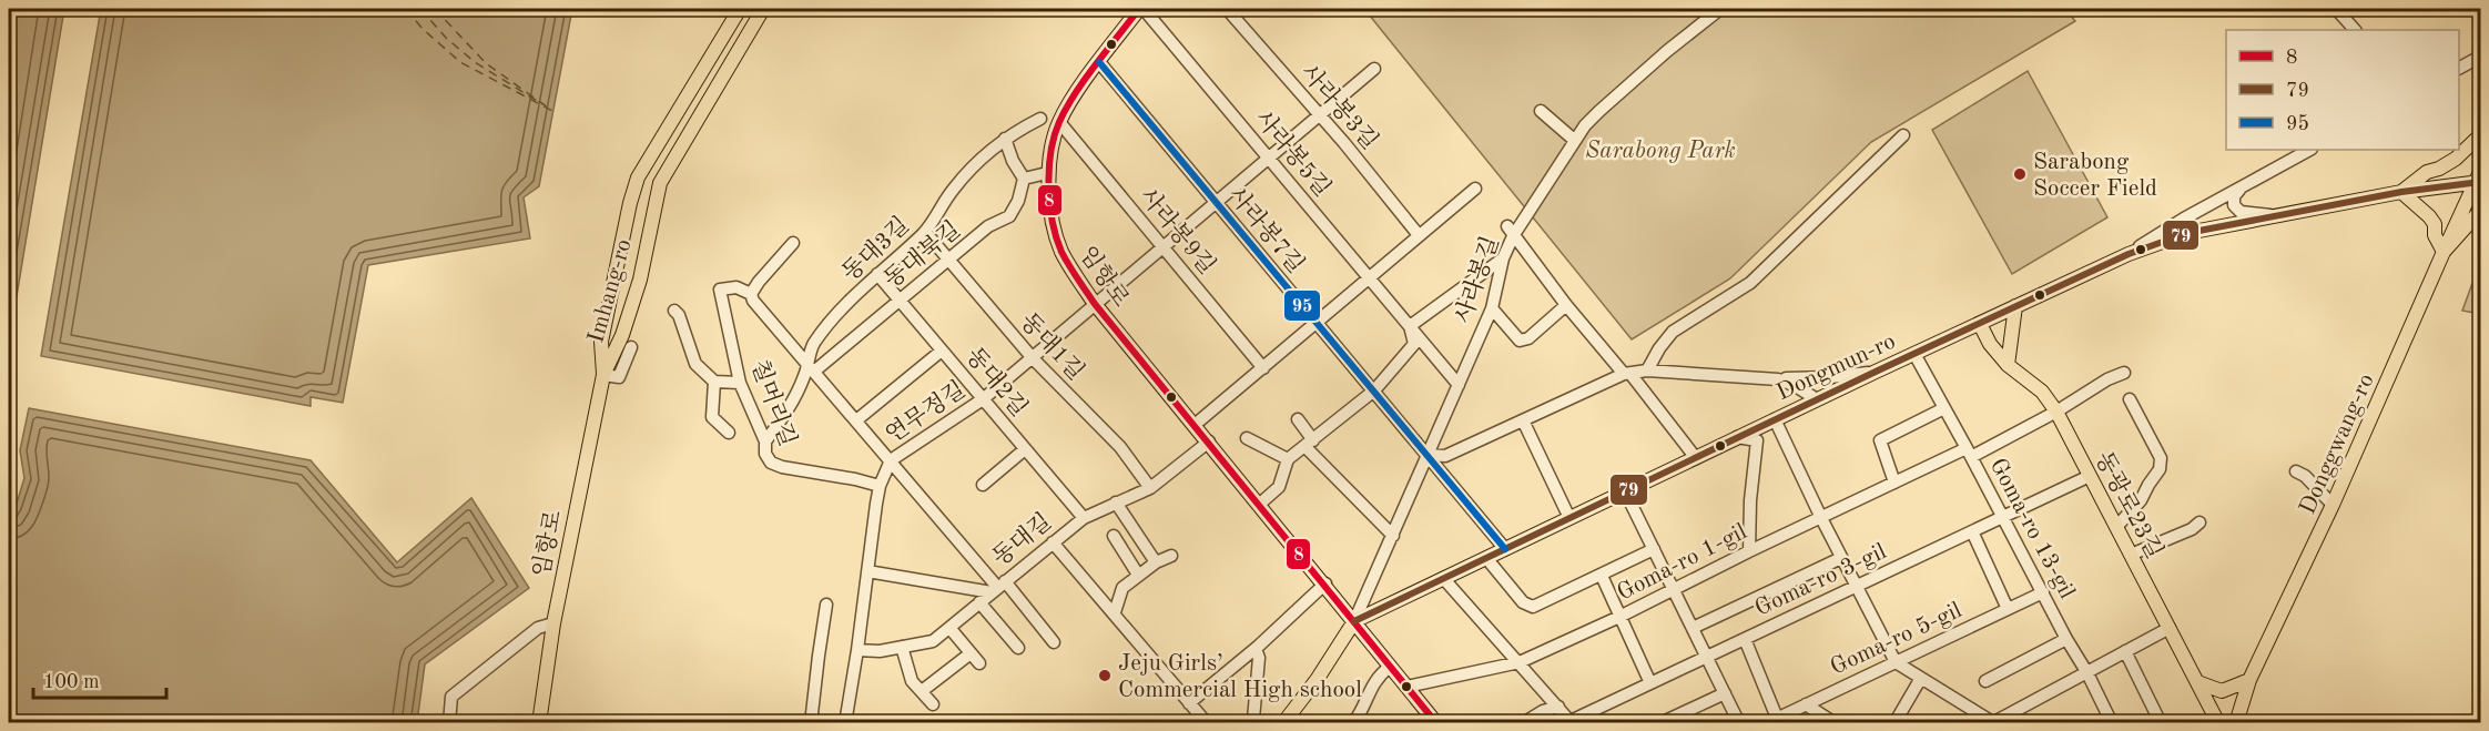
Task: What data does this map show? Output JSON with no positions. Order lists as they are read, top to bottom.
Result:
{
  "streets": {
    "main road": [
      "임항로",
      "Imhang-ro",
      "Dongmun-ro",
      "Donggwang-ro",
      "동광로23길"
    ],
    "street": [
      "사라봉3길",
      "사라봉5길",
      "사라봉7길",
      "사라봉9길",
      "동대3길",
      "동대북길",
      "사라봉길",
      "동대1길",
      "동대2길",
      "칠머리길",
      "연무정길",
      "Goma-ro 13-gil",
      "동대길",
      "Goma-ro 1-gil",
      "Goma-ro 3-gil",
      "Goma-ro 5-gil"
    ]
  },
  "crossings": [
    ["사라봉3길", "연무정길"],
    ["사라봉5길", "사라봉길"],
    ["사라봉5길", "연무정길"],
    ["사라봉7길", "임항로"],
    ["사라봉7길", "사라봉길"],
    ["사라봉7길", "Dongmun-ro"],
    ["사라봉7길", "연무정길"],
    ["사라봉9길", "임항로"],
    ["사라봉9길", "연무정길"],
    ["동대3길", "동대북길"],
    ["동대3길", "동대1길"],
    ["동대3길", "동대2길"],
    ["동대3길", "칠머리길"],
    ["동대북길", "동대1길"],
    ["동대북길", "동대2길"],
    ["임항로", "사라봉길"],
    ["임항로", "Imhang-ro"],
    ["임항로", "Dongmun-ro"],
    ["임항로", "연무정길"],
    ["임항로", "동대길"],
    ["임항로", "Goma-ro 1-gil"],
    ["사라봉길", "Dongmun-ro"],
    ["동대1길", "연무정길"],
    ["동대1길", "동대길"],
    ["Dongmun-ro", "Donggwang-ro"],
    ["Dongmun-ro", "동광로23길"],
    ["Dongmun-ro", "Goma-ro 13-gil"],
    ["동대2길", "연무정길"],
    ["동대2길", "동대길"],
    ["칠머리길", "연무정길"],
    ["연무정길", "동대길"],
    ["동광로23길", "Goma-ro 1-gil"],
    ["동광로23길", "Goma-ro 3-gil"],
    ["Goma-ro 13-gil", "Goma-ro 1-gil"],
    ["Goma-ro 13-gil", "Goma-ro 3-gil"],
    ["Goma-ro 13-gil", "Goma-ro 5-gil"]
  ],
  "parks": ["Sarabong Park"],
  "places": ["Sarabong Soccer Field", "Jeju Girls’ Commercial High school"],
  "lines": ["transit line 8", "transit line 95", "transit line 79"],
  "legend": ["8", "79", "95"],
  "scale_bar": "100 m"
}
